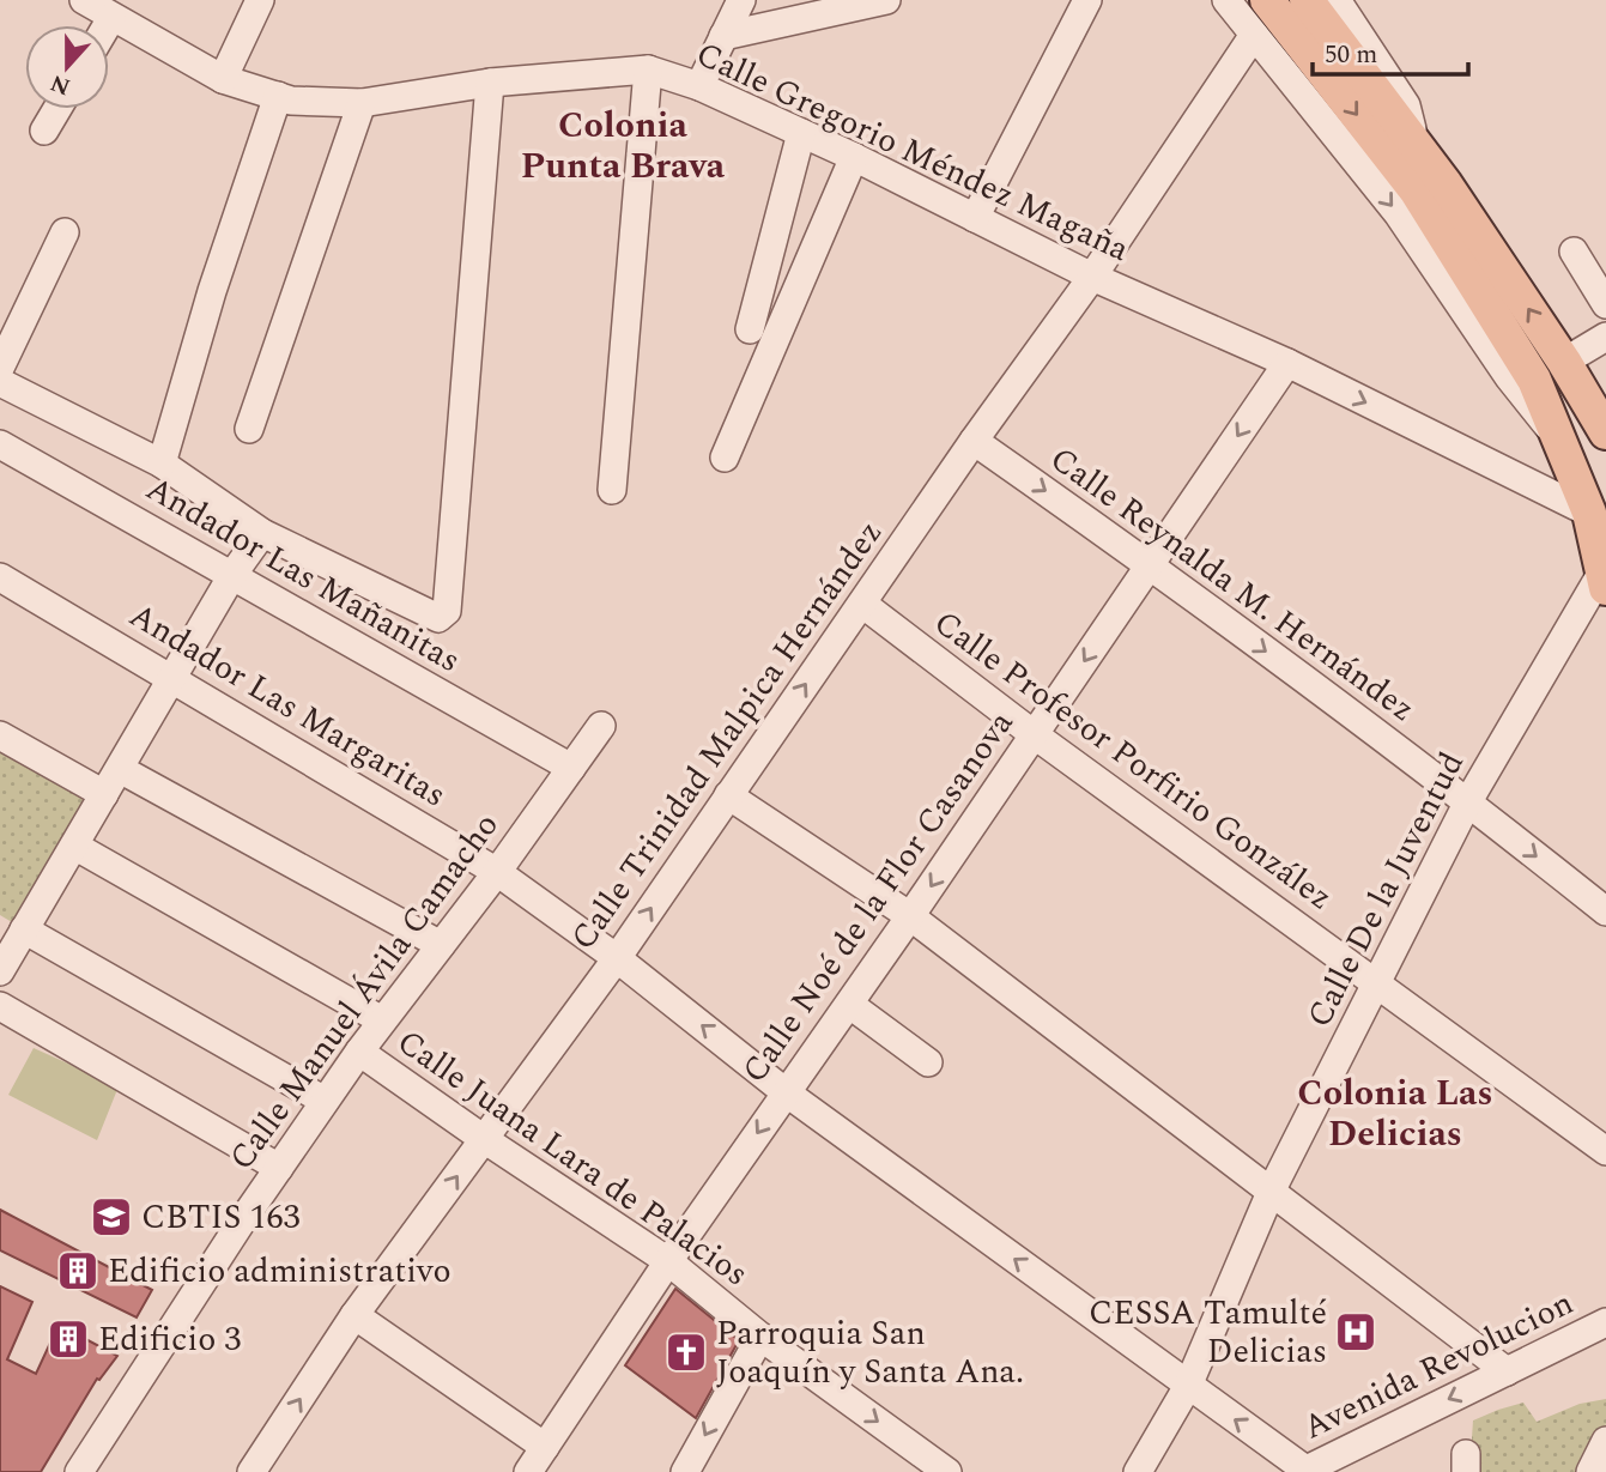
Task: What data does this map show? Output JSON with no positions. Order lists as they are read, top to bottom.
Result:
{
  "streets": {
    "street": [
      "Calle Gregorio Méndez Magaña",
      "Andador Las Mañanitas",
      "Calle Reynalda M. Hernández",
      "Andador Las Margaritas",
      "Calle Trinidad Malpica Hernández",
      "Calle Profesor Porfirio González",
      "Calle De la Juventud",
      "Calle Noé de la Flor Casanova",
      "Calle Manuel Ávila Camacho",
      "Calle Juana Lara de Palacios",
      "Avenida Revolucion"
    ]
  },
  "crossings": [
    ["Calle Gregorio Méndez Magaña", "Calle Trinidad Malpica Hernández"],
    ["Calle Gregorio Méndez Magaña", "Calle Noé de la Flor Casanova"],
    ["Andador Las Mañanitas", "Calle Manuel Ávila Camacho"],
    ["Calle Reynalda M. Hernández", "Calle Trinidad Malpica Hernández"],
    ["Calle Reynalda M. Hernández", "Calle De la Juventud"],
    ["Calle Reynalda M. Hernández", "Calle Noé de la Flor Casanova"],
    ["Andador Las Margaritas", "Calle Trinidad Malpica Hernández"],
    ["Andador Las Margaritas", "Calle De la Juventud"],
    ["Andador Las Margaritas", "Calle Noé de la Flor Casanova"],
    ["Andador Las Margaritas", "Calle Manuel Ávila Camacho"],
    ["Andador Las Margaritas", "Avenida Revolucion"],
    ["Calle Trinidad Malpica Hernández", "Calle Profesor Porfirio González"],
    ["Calle Trinidad Malpica Hernández", "Calle Juana Lara de Palacios"],
    ["Calle Profesor Porfirio González", "Calle De la Juventud"],
    ["Calle Profesor Porfirio González", "Calle Noé de la Flor Casanova"],
    ["Calle Noé de la Flor Casanova", "Calle Juana Lara de Palacios"],
    ["Calle Manuel Ávila Camacho", "Calle Juana Lara de Palacios"]
  ],
  "one_way": [
    "Calle Reynalda M. Hernández",
    "Calle Trinidad Malpica Hernández",
    "Calle Noé de la Flor Casanova",
    "Avenida Revolucion"
  ],
  "districts": ["Colonia Punta Brava", "Colonia Las Delicias"],
  "places": {
    "school or university": ["CBTIS 163"],
    "building": ["Edificio administrativo", "Edificio 3"],
    "hospital": ["CESSA Tamulté Delicias"],
    "church": ["Parroquia San Joaquín y Santa Ana."]
  },
  "scale_bar": "50 m",
  "north": "bottom"
}
